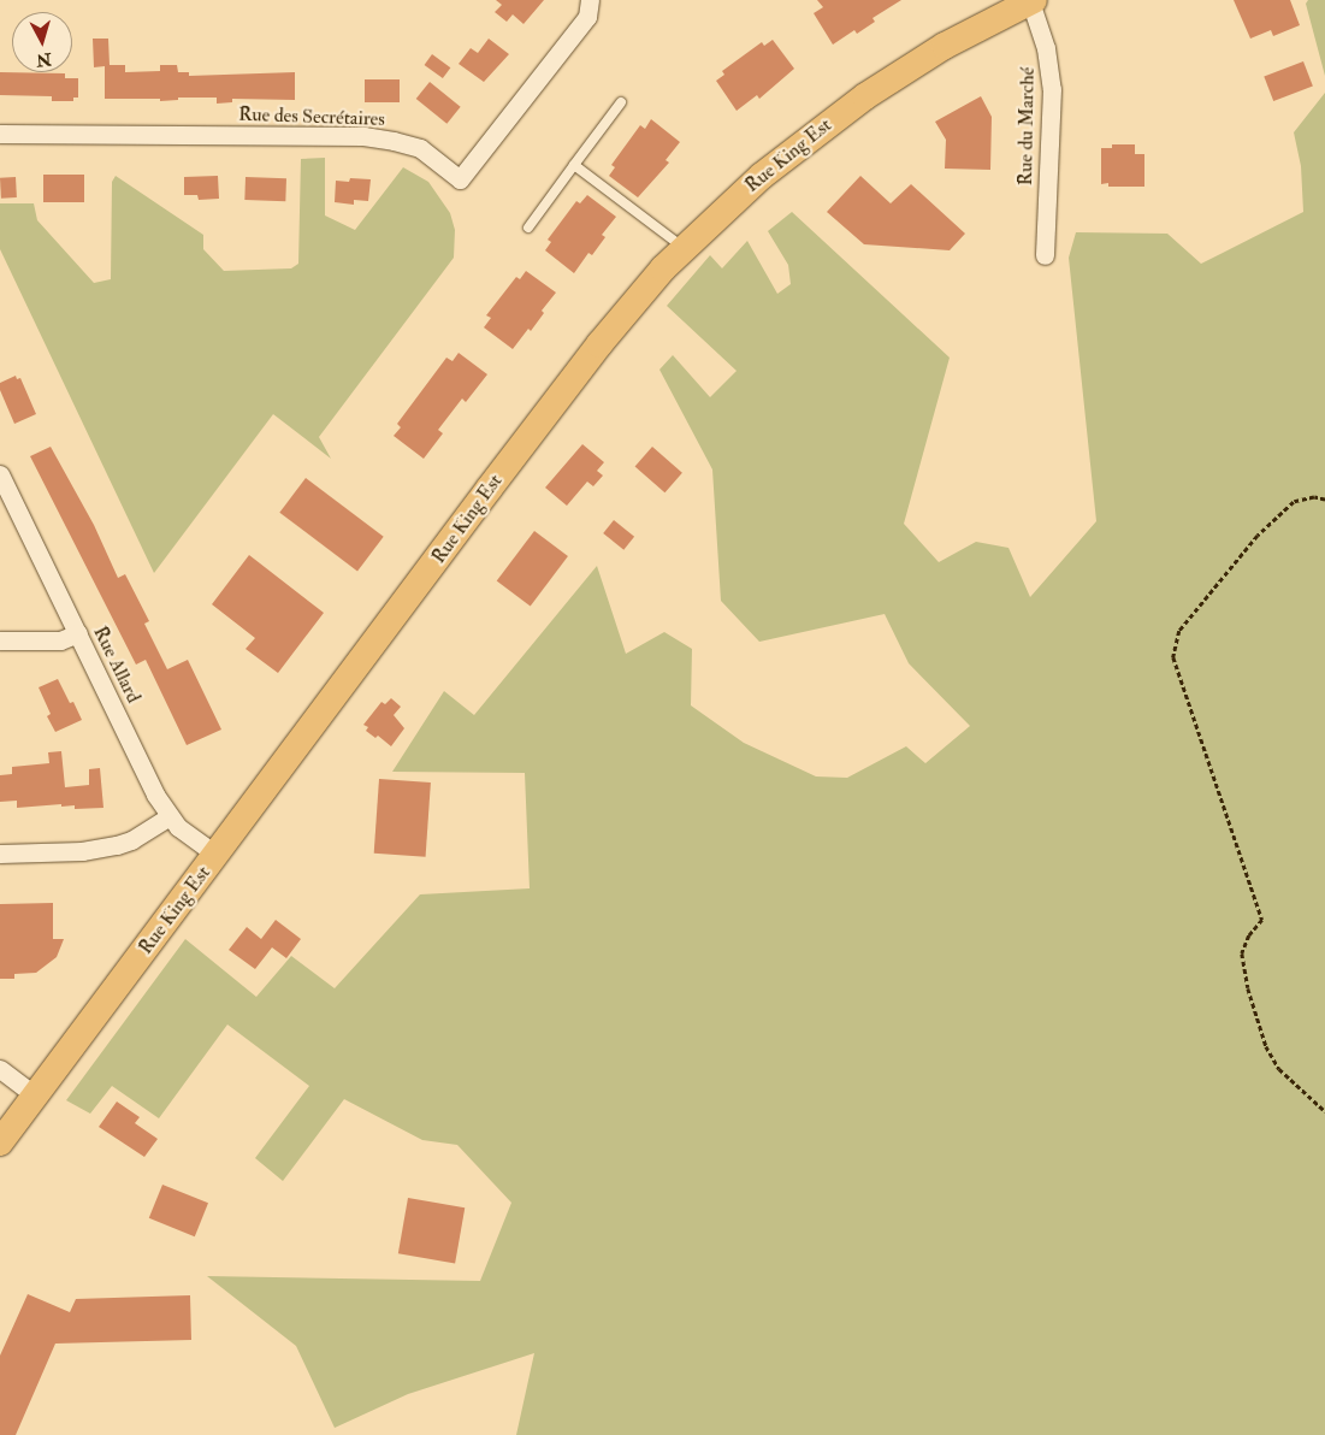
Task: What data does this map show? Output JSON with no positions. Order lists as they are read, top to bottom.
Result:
{
  "streets": {
    "main road": ["Rue King Est"],
    "street": ["Rue des Secrétaires", "Rue du Marché", "Rue Allard"]
  },
  "crossings": [
    ["Rue du Marché", "Rue King Est"],
    ["Rue King Est", "Rue Allard"]
  ],
  "north": "bottom"
}
